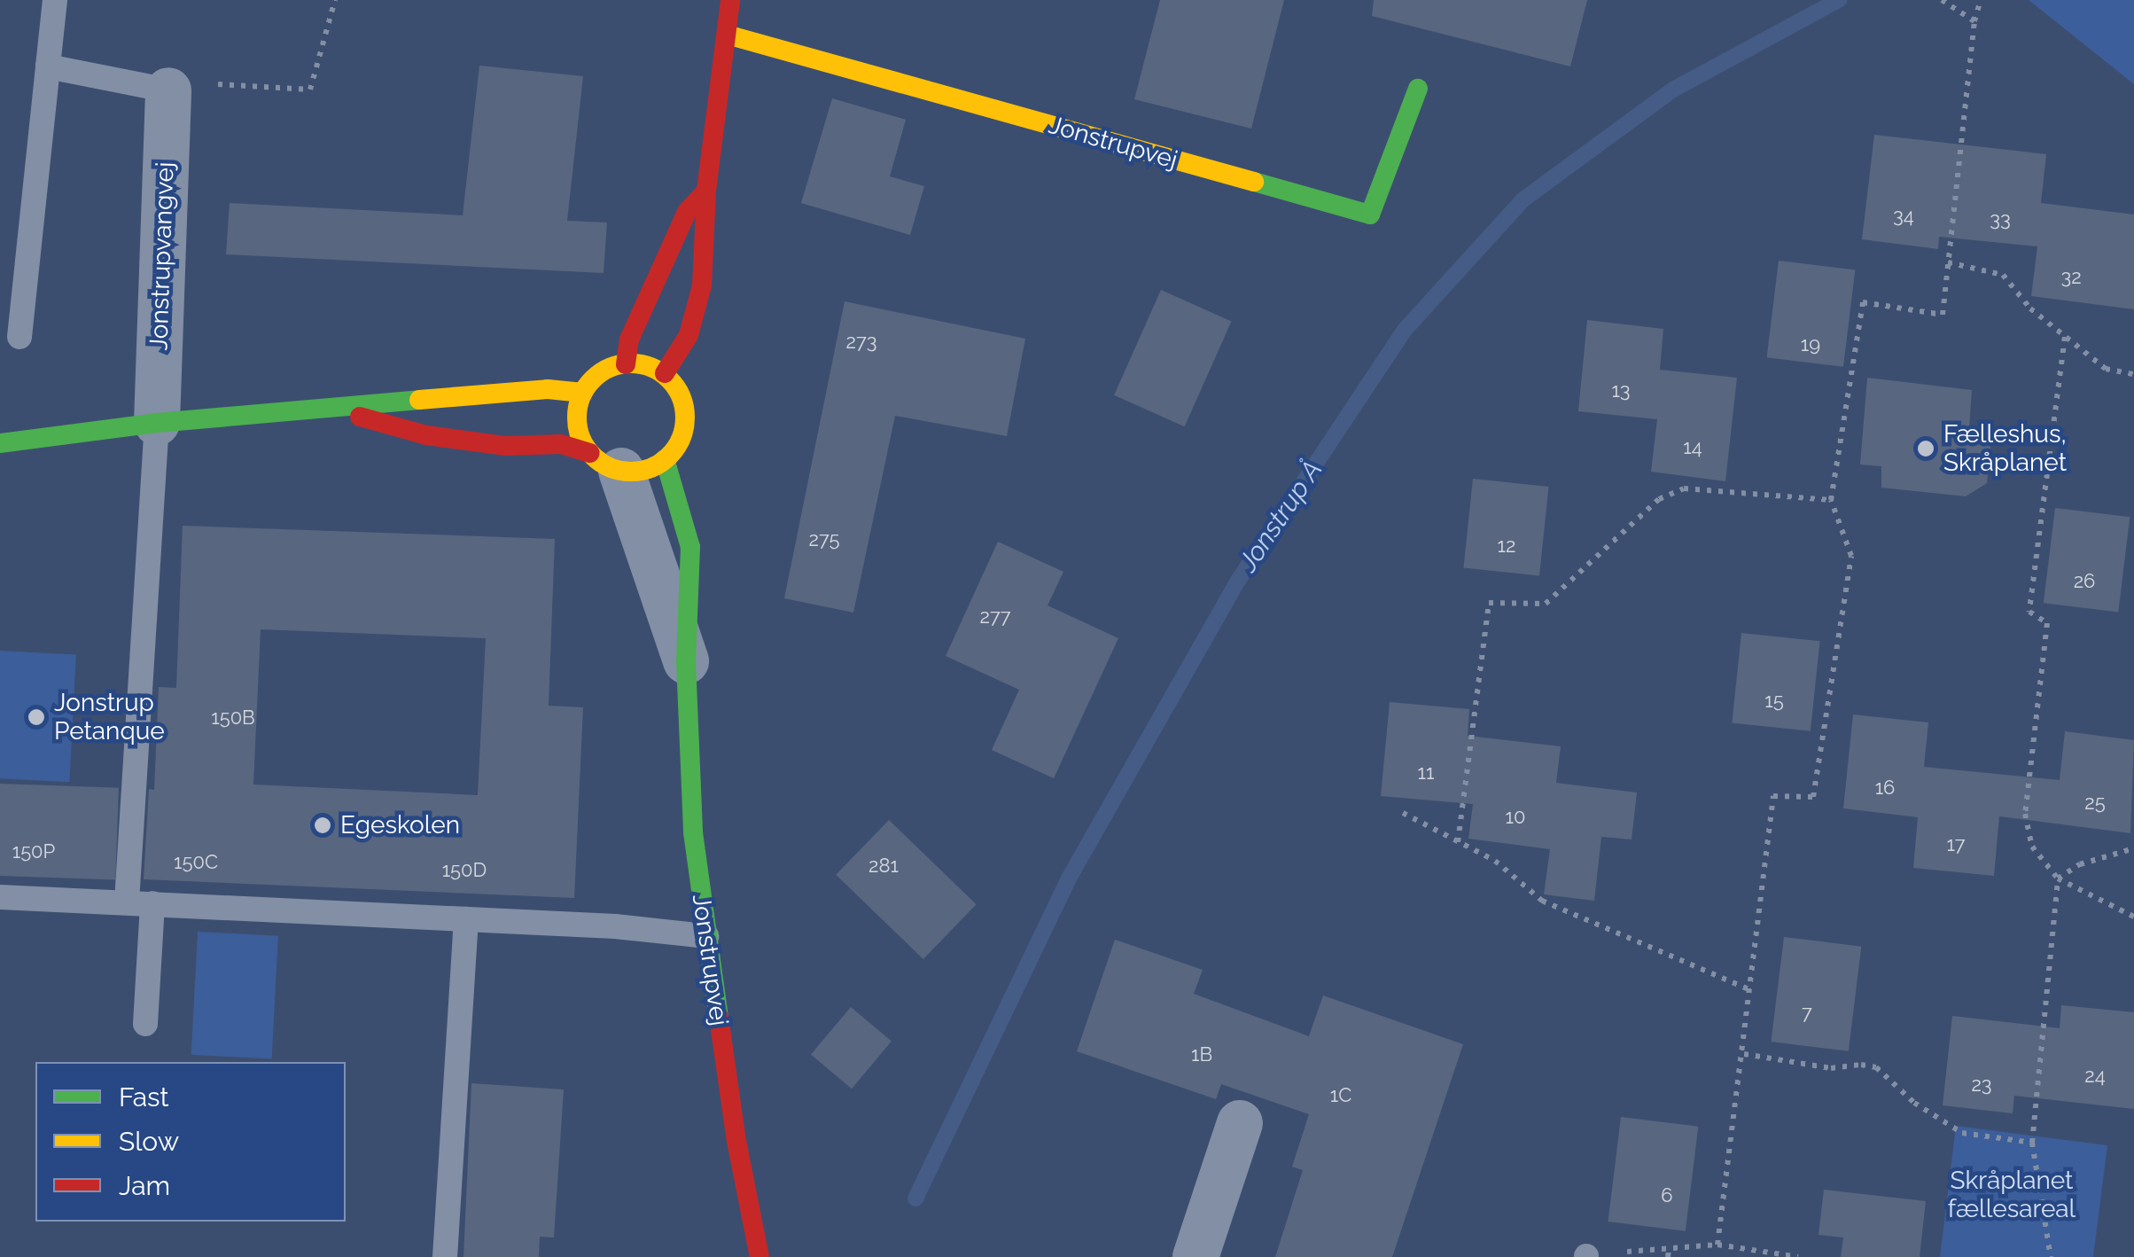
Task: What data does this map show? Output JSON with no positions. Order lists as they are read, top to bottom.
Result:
{
  "streets": {
    "street": ["Jonstrupvej", "Jonstrupvangvej"]
  },
  "water": ["Jonstrup Å"],
  "parks": ["Skråplanet fællesareal"],
  "places": ["Fælleshus, Skråplanet", "Jonstrup Petanque", "Egeskolen"],
  "house_numbers": [
    "34",
    "33",
    "32",
    "273",
    "19",
    "13",
    "14",
    "275",
    "12",
    "26",
    "277",
    "15",
    "150B",
    "11",
    "16",
    "25",
    "10",
    "17",
    "150P",
    "150C",
    "281",
    "150D",
    "7",
    "1B",
    "24",
    "23",
    "1C",
    "6"
  ],
  "legend": ["Fast", "Slow", "Jam"]
}
